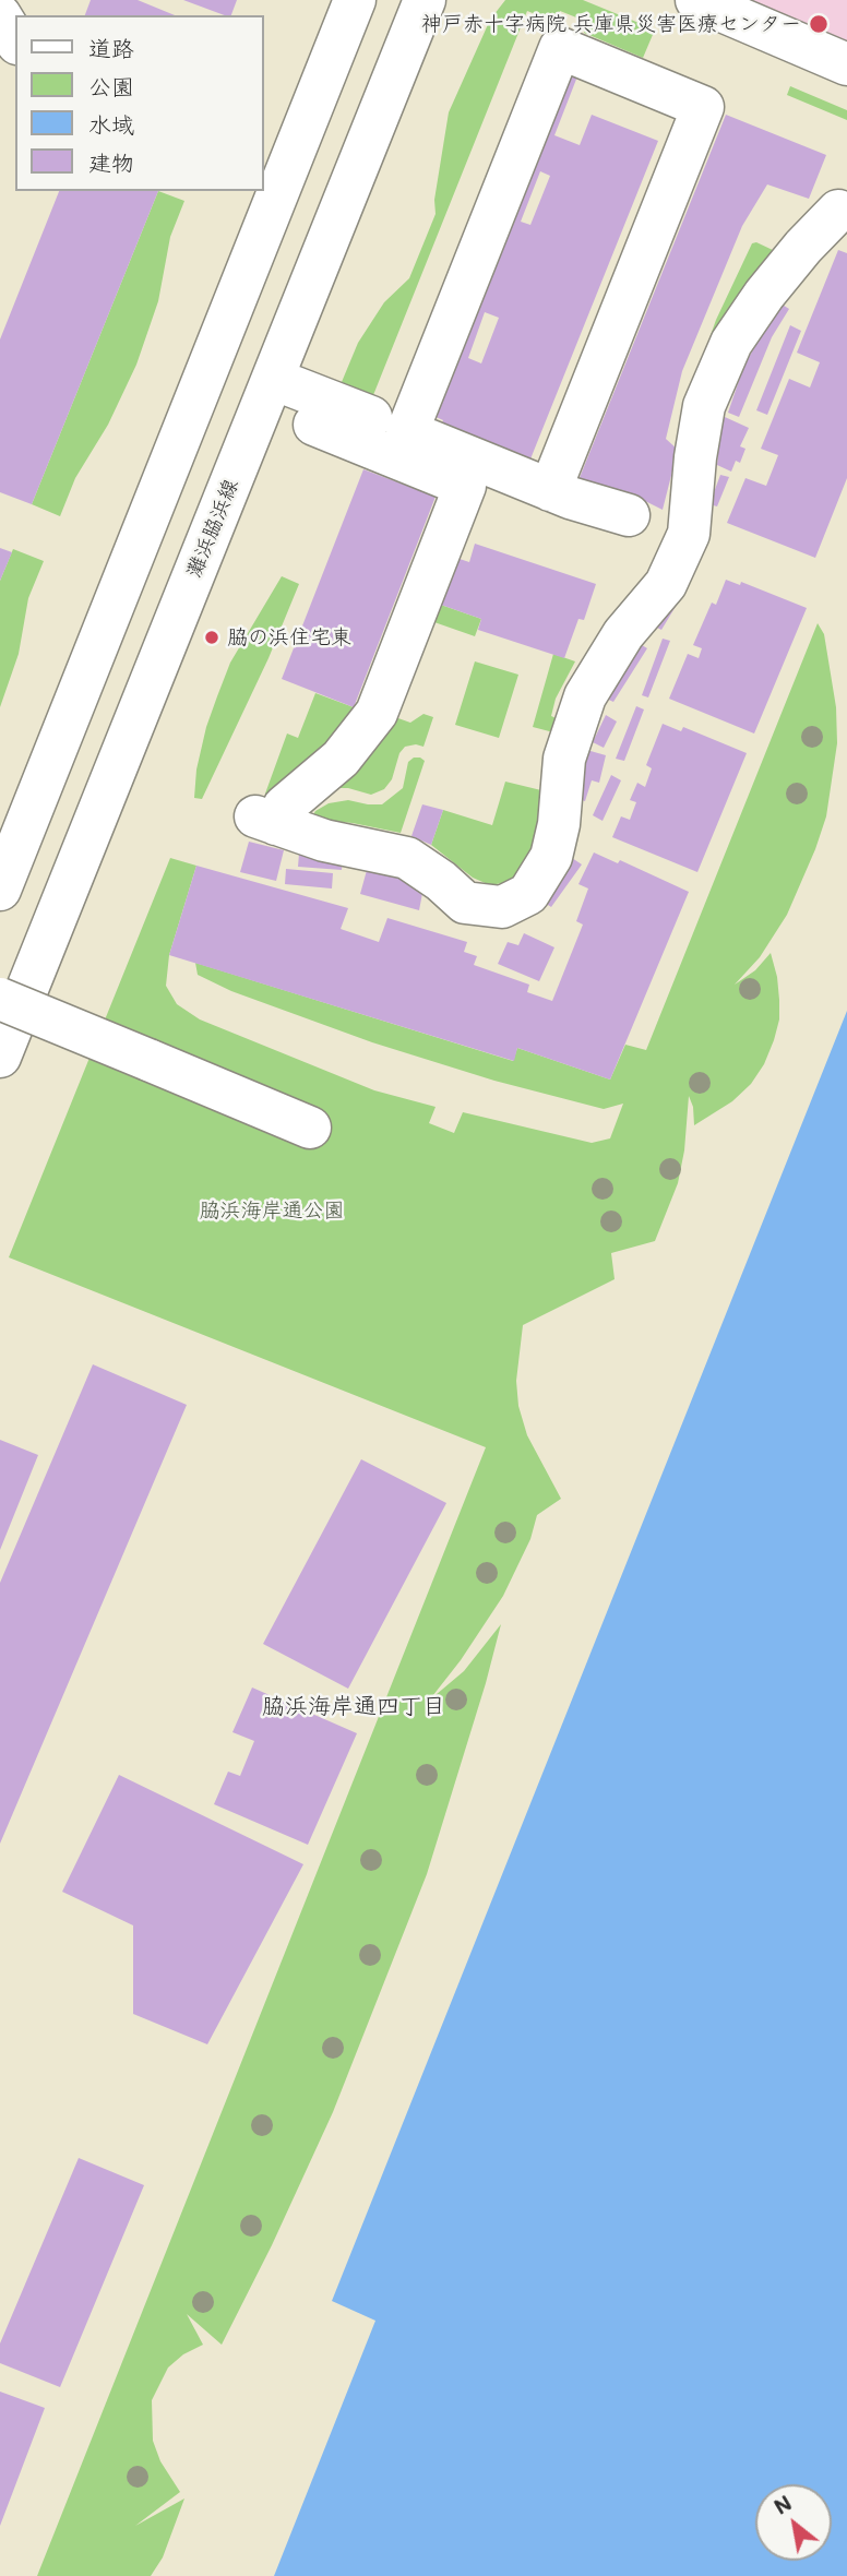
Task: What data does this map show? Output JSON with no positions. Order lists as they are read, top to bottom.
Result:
{
  "streets": {
    "street": ["灘浜脇浜線"]
  },
  "districts": ["脇浜海岸通四丁目"],
  "parks": ["脇浜海岸通公園"],
  "places": ["神戸赤十字病院 兵庫県災害医療センター", "脇の浜住宅東"],
  "legend": [
    "道路",
    "公園",
    "水域",
    "建物"
  ],
  "north": "top left"
}
